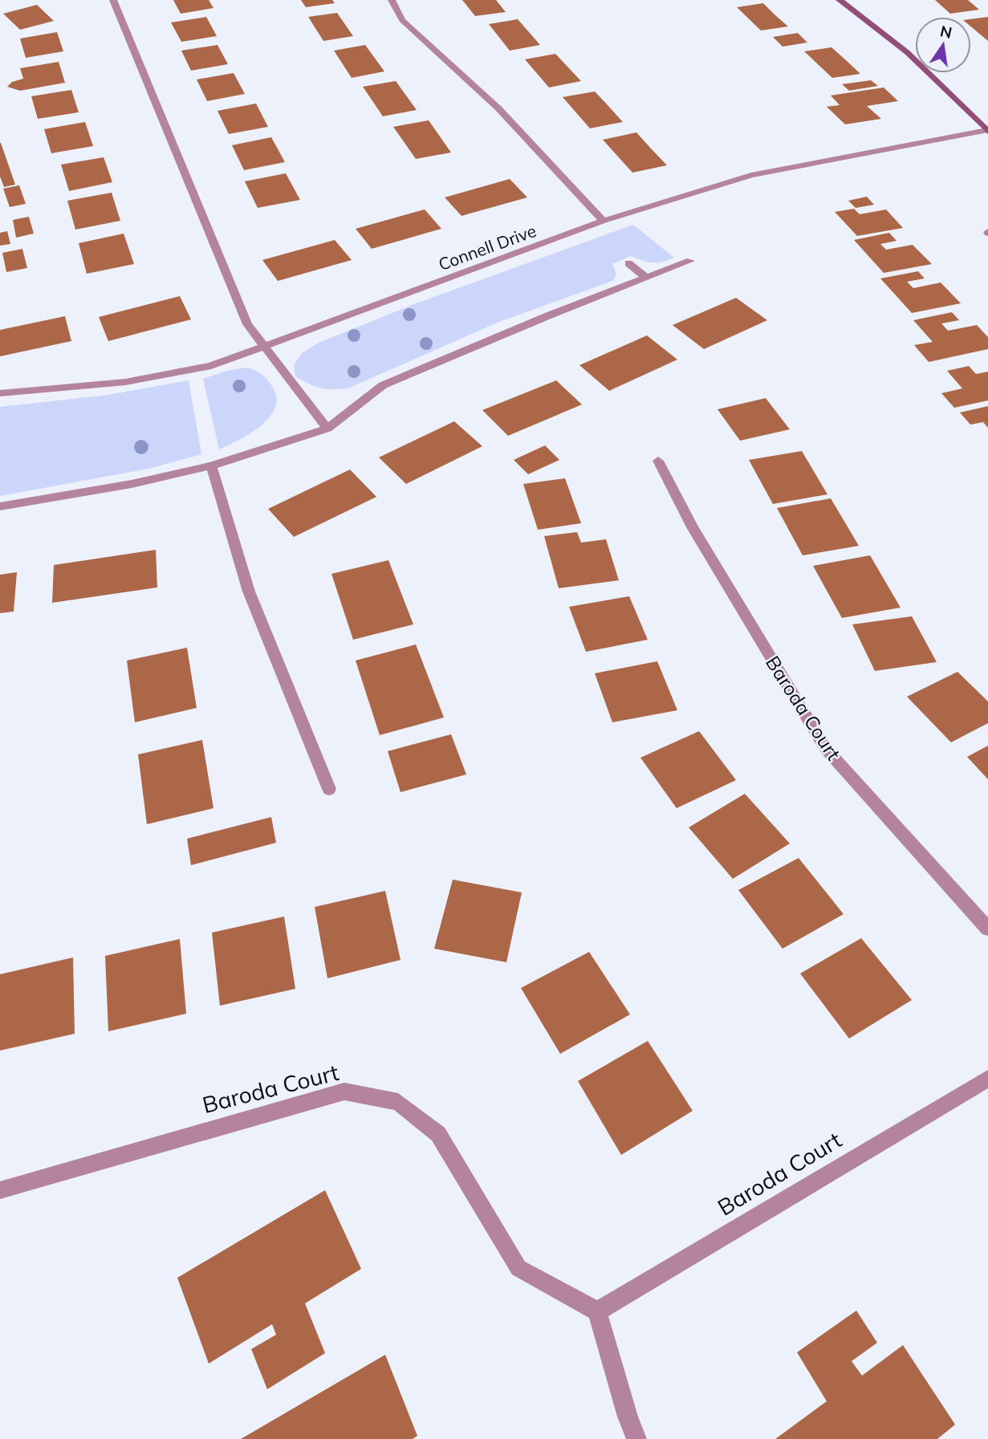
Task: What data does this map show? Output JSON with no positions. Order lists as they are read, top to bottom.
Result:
{
  "streets": {
    "street": ["Connell Drive", "Baroda Court"]
  },
  "north": "top"
}
